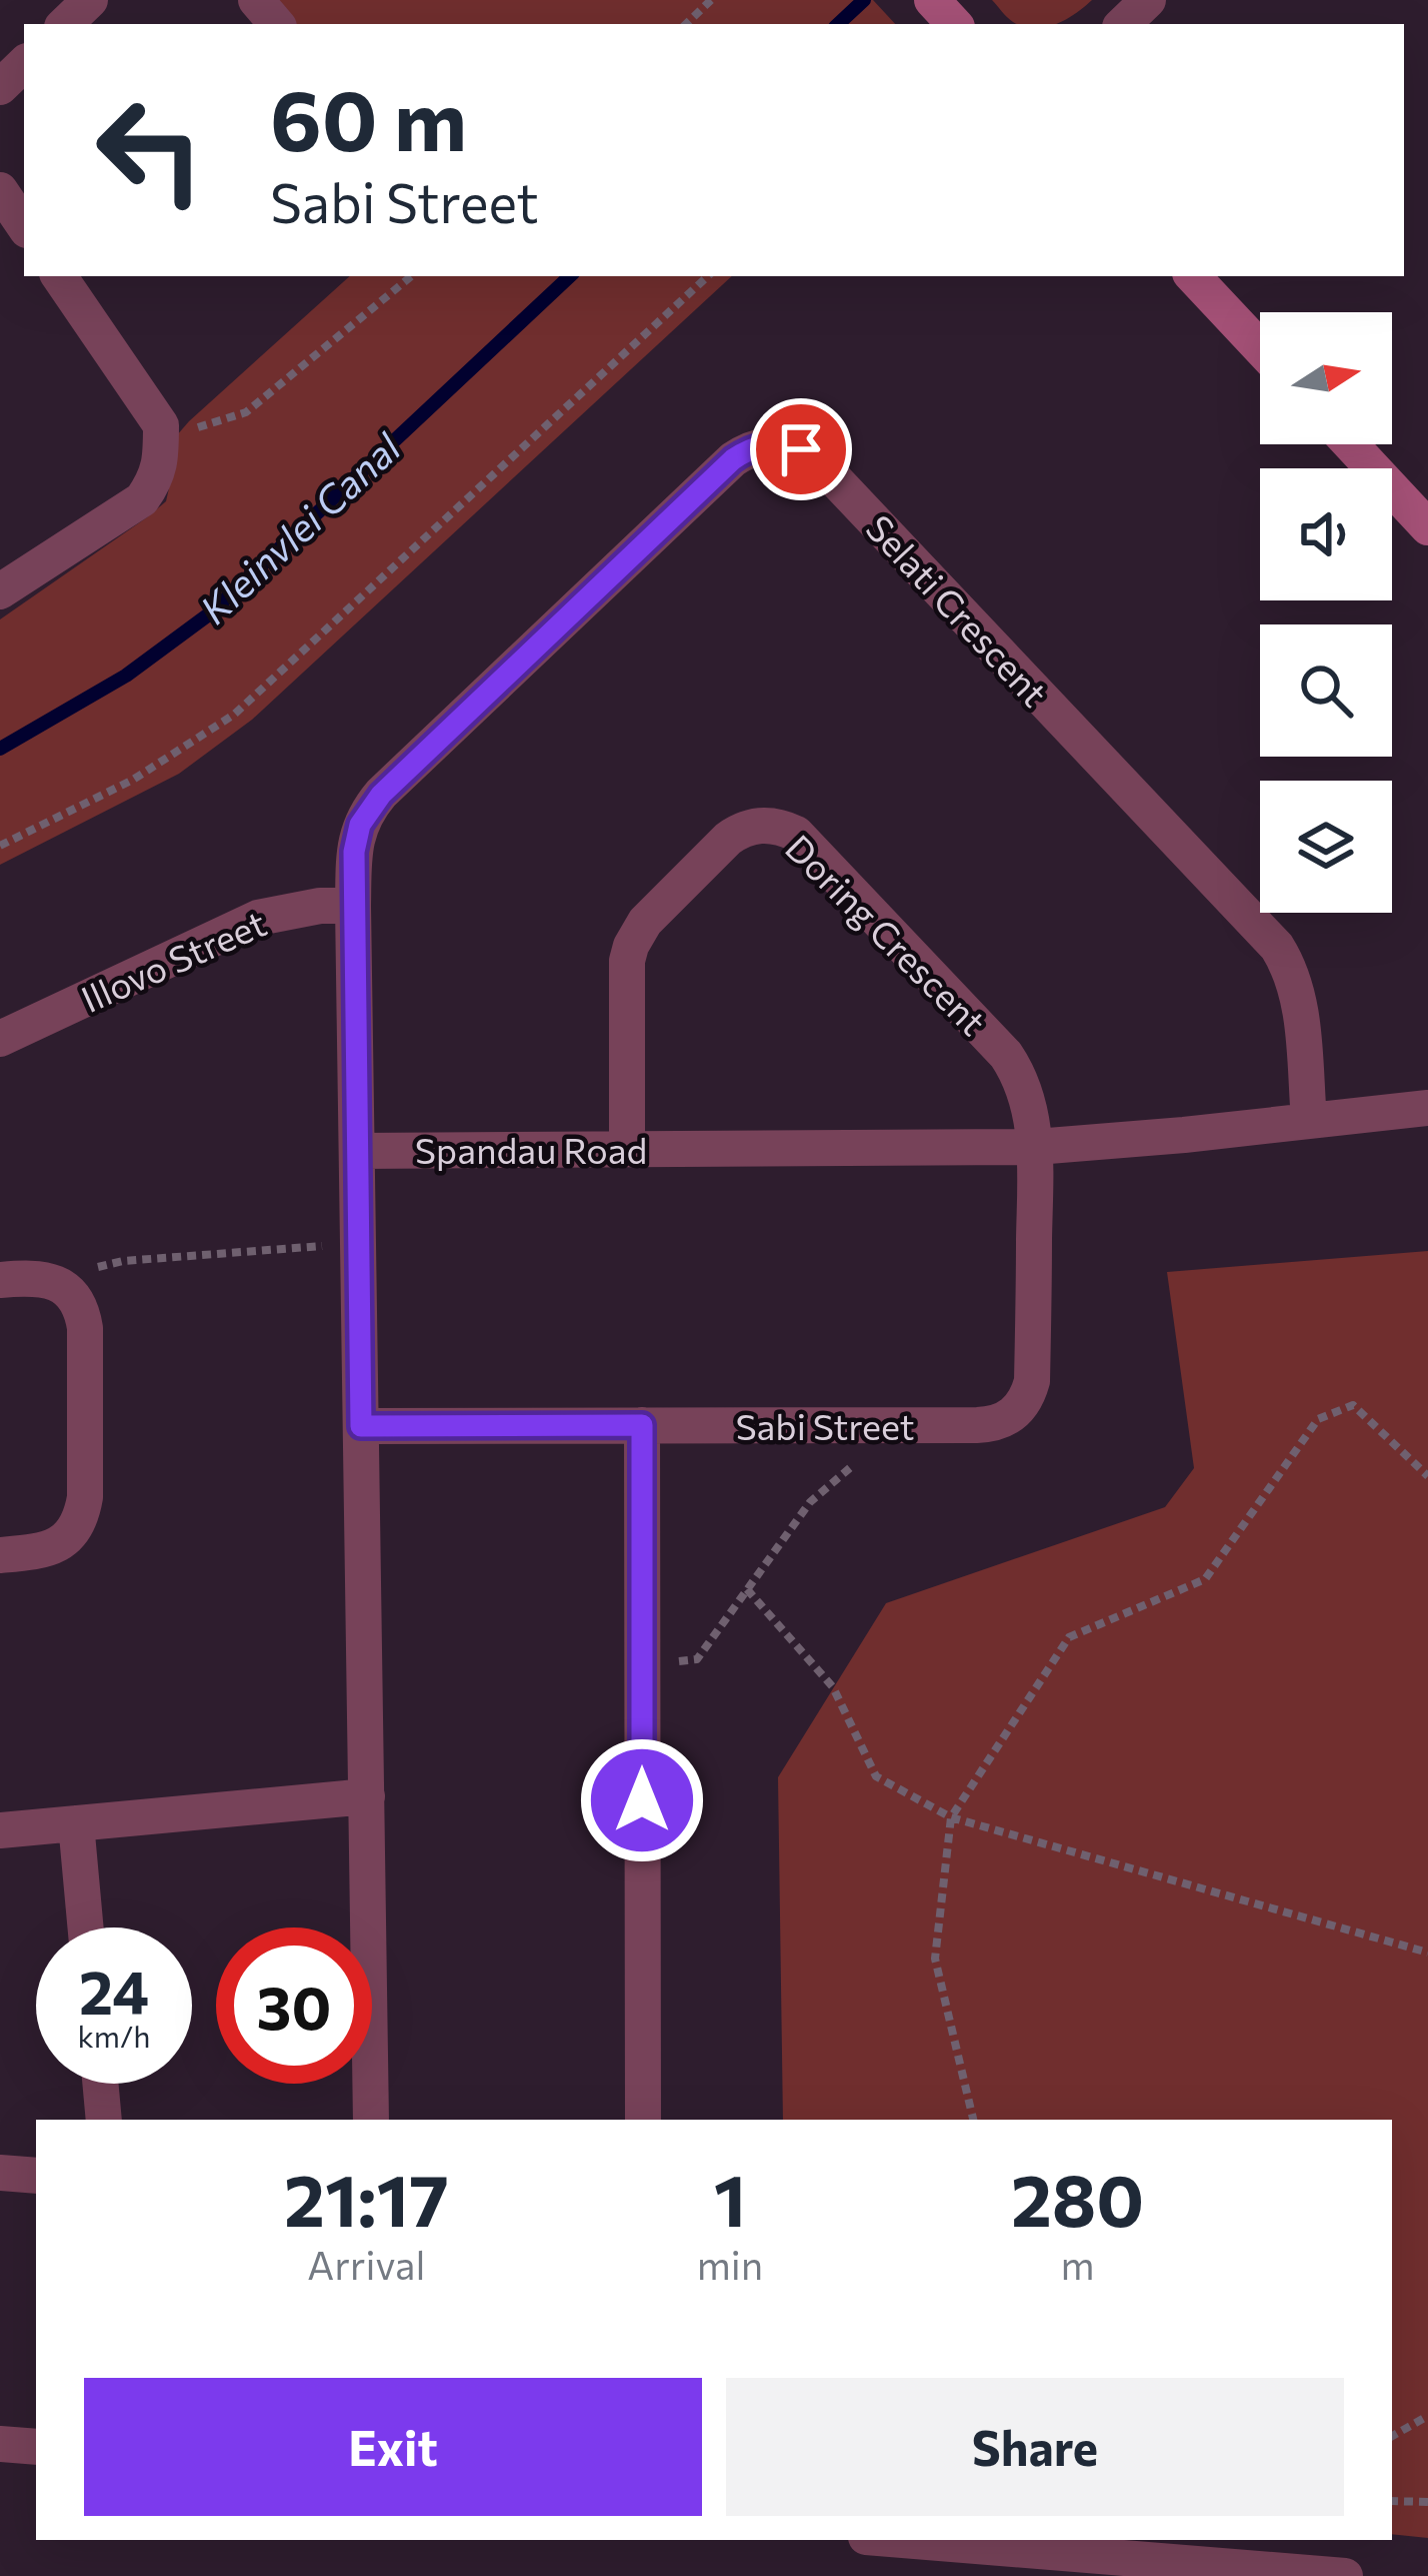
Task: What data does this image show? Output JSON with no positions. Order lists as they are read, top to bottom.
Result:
{
  "streets": {
    "street": [
      "Selati Crescent",
      "Doring Crescent",
      "Illovo Street",
      "Spandau Road",
      "Sabi Street"
    ]
  },
  "crossings": [
    ["Selati Crescent", "Illovo Street"],
    ["Selati Crescent", "Spandau Road"],
    ["Doring Crescent", "Spandau Road"],
    ["Doring Crescent", "Sabi Street"],
    ["Spandau Road", "Sabi Street"]
  ],
  "water": ["Kleinvlei Canal"],
  "north": "right",
  "page": {
    "turn": ["60 m", "Sabi Street"],
    "speed": "24 km/h",
    "limit": "30",
    "eta": [
      "21:17",
      "Arrival",
      "1",
      "min",
      "280",
      "m"
    ],
    "buttons": ["Exit", "Share"]
  }
}
